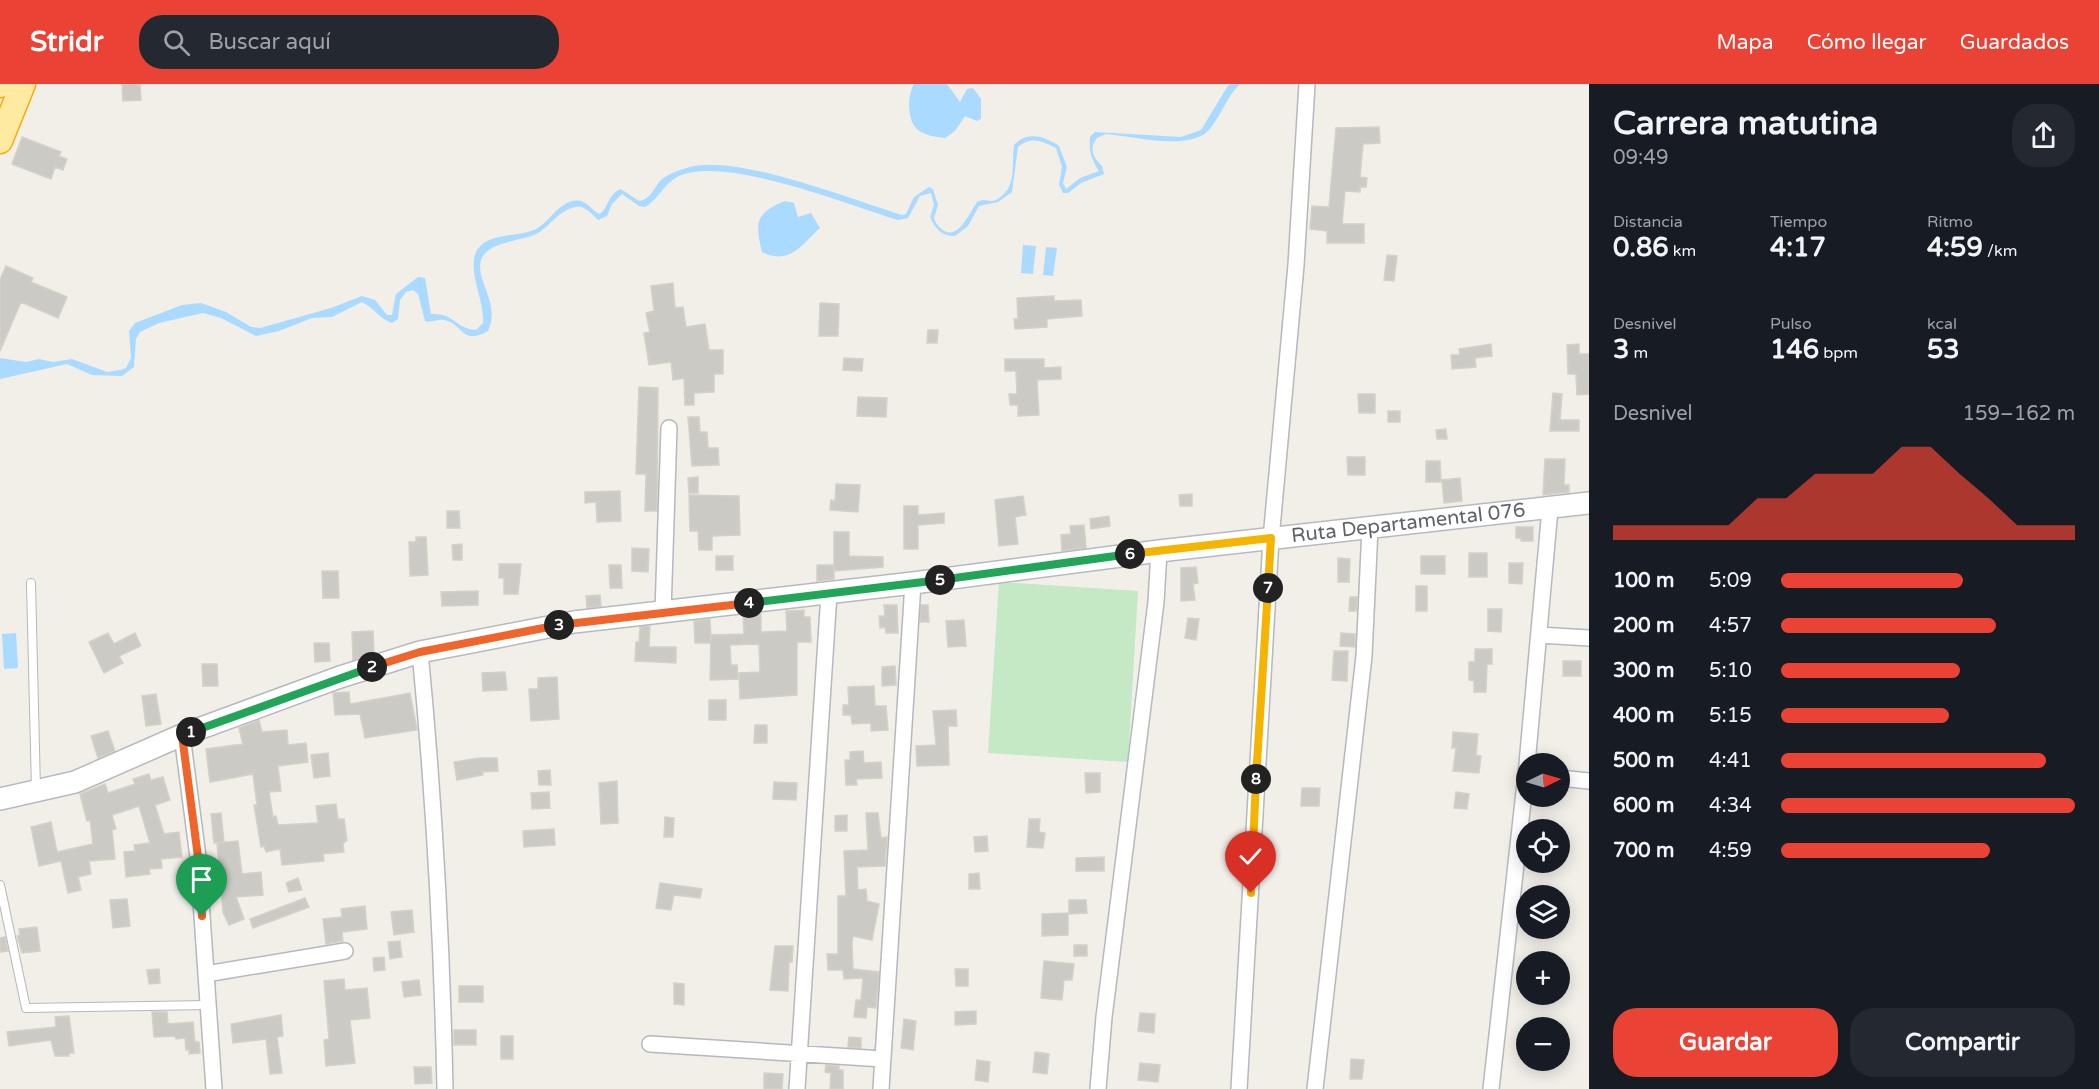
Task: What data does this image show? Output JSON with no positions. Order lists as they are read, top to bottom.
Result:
{
  "streets": {
    "main road": ["Ruta Departamental 076"]
  },
  "north": "right",
  "page": {
    "header": "Stridr",
    "search": "Buscar aquí",
    "nav": ["Mapa", "Cómo llegar", "Guardados"],
    "heading": ["Carrera matutina", "09:49"],
    "stats": [
      ["Distancia", "0.86 km"],
      ["Tiempo", "4:17"],
      ["Ritmo", "4:59 /km"],
      ["Desnivel", "3 m"],
      ["Pulso", "146 bpm"],
      ["kcal", "53"]
    ],
    "chart": ["Desnivel", "159–162 m"],
    "pins": [
      "6",
      "5",
      "7",
      "4",
      "3",
      "2",
      "1",
      "8"
    ],
    "list": [
      {
        "name": "100 m",
        "note": "5:09"
      },
      {
        "name": "200 m",
        "note": "4:57"
      },
      {
        "name": "300 m",
        "note": "5:10"
      },
      {
        "name": "400 m",
        "note": "5:15"
      },
      {
        "name": "500 m",
        "note": "4:41"
      },
      {
        "name": "600 m",
        "note": "4:34"
      },
      {
        "name": "700 m",
        "note": "4:59"
      }
    ],
    "map_buttons": ["+", "−"],
    "buttons": ["Guardar", "Compartir"]
  }
}
